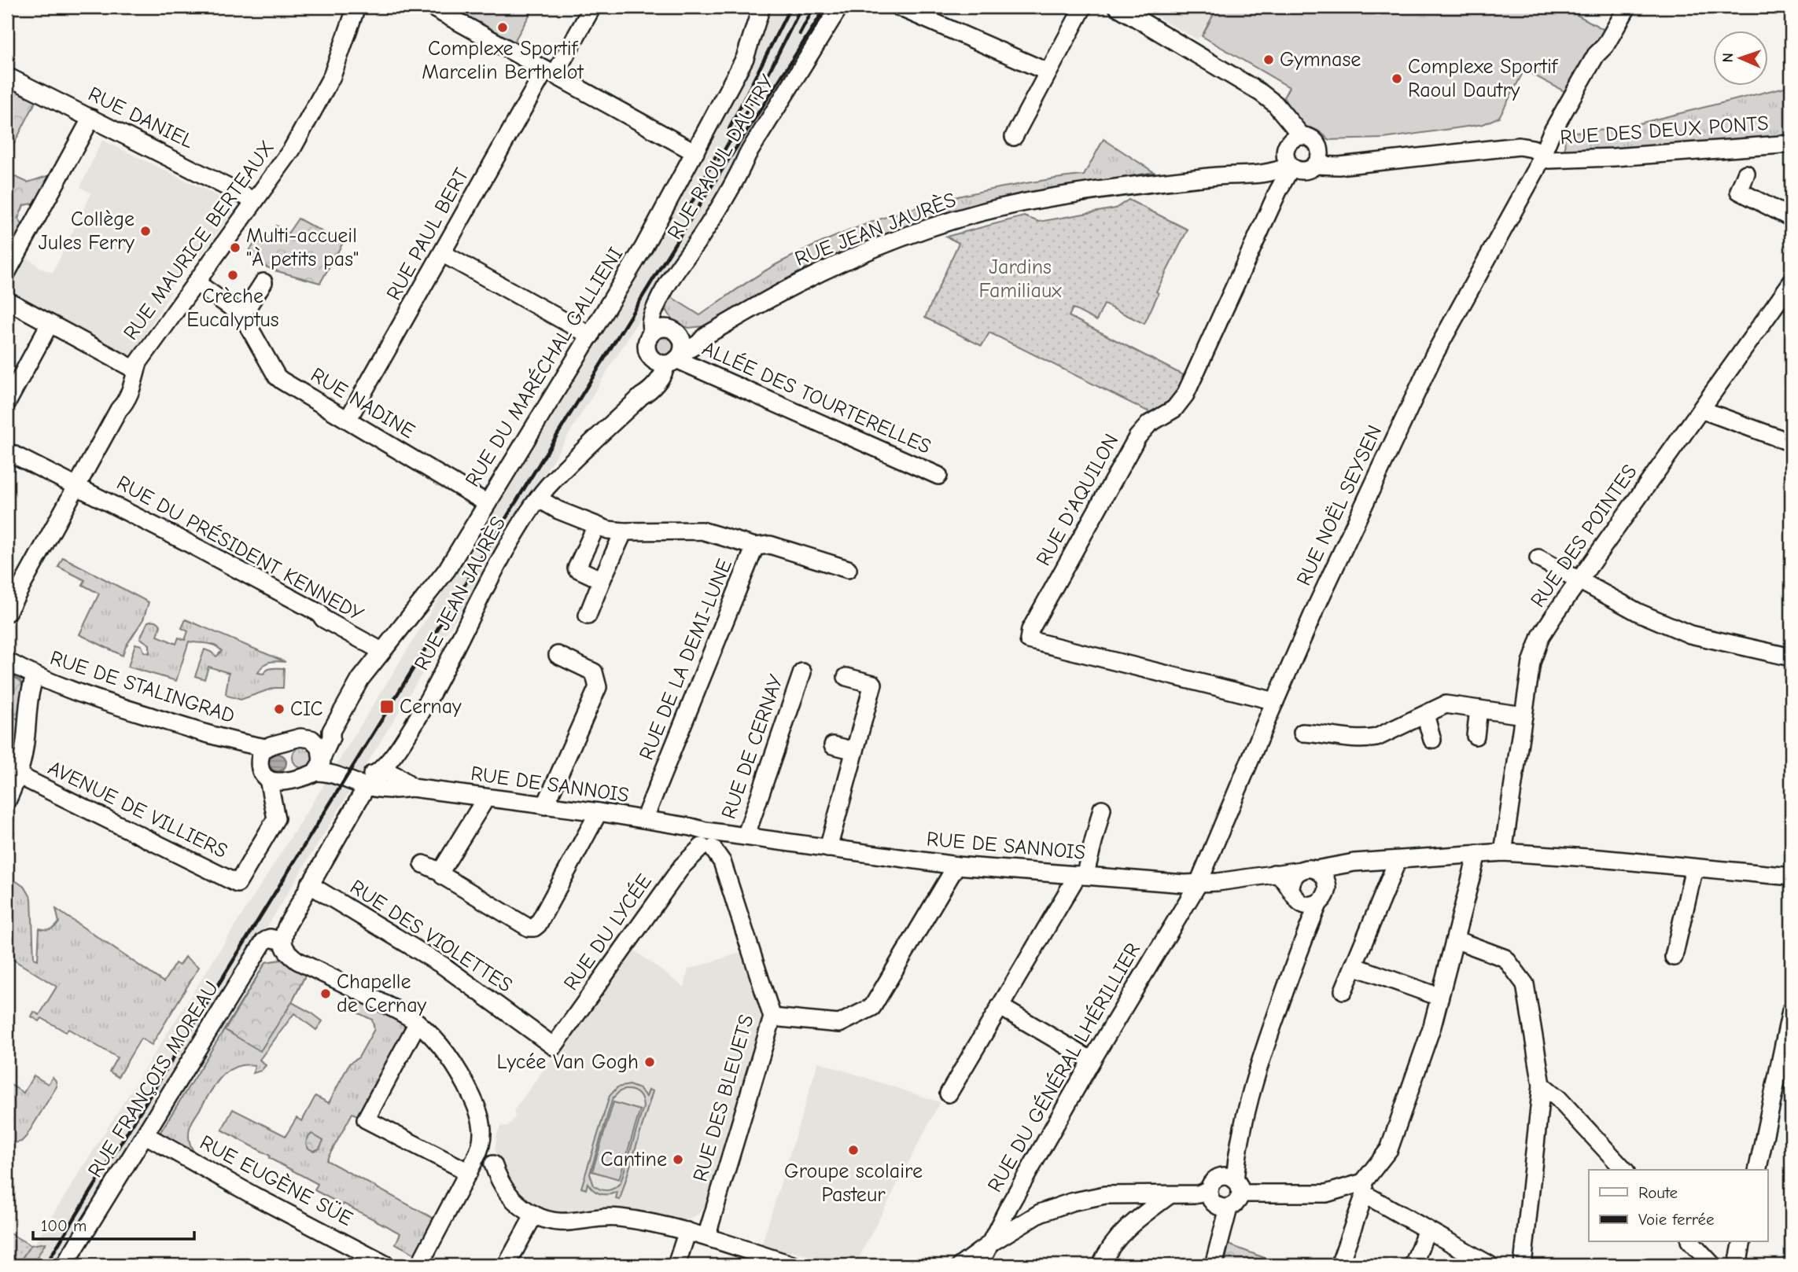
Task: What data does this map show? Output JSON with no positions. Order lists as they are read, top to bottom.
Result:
{
  "streets": {
    "street": [
      "RUE DANIEL",
      "RUE DES DEUX PONTS",
      "RUE RAOUL DAUTRY",
      "RUE JEAN JAURÈS",
      "RUE PAUL BERT",
      "RUE MAURICE BERTEAUX",
      "RUE DU MARÉCHAL GALLIENI",
      "ALLÉE DES TOURTERELLES",
      "RUE NADINE",
      "RUE D'AQUILON",
      "RUE NOËL SEYSEN",
      "RUE DES POINTES",
      "RUE DU PRÉSIDENT KENNEDY",
      "RUE DE LA DEMI-LUNE",
      "RUE DE STALINGRAD",
      "RUE DE CERNAY",
      "RUE DE SANNOIS",
      "AVENUE DE VILLIERS",
      "RUE DU LYCÉE",
      "RUE DES VIOLETTES",
      "RUE DU GÉNÉRAL LHÉRILLIER",
      "RUE FRANÇOIS MOREAU",
      "RUE DES BLEUETS",
      "RUE EUGÈNE SÜE"
    ]
  },
  "crossings": [
    ["RUE DANIEL", "RUE MAURICE BERTEAUX"],
    ["RUE DES DEUX PONTS", "RUE NOËL SEYSEN"],
    ["RUE RAOUL DAUTRY", "RUE JEAN JAURÈS"],
    ["RUE RAOUL DAUTRY", "ALLÉE DES TOURTERELLES"],
    ["RUE JEAN JAURÈS", "ALLÉE DES TOURTERELLES"],
    ["RUE JEAN JAURÈS", "RUE D'AQUILON"],
    ["RUE JEAN JAURÈS", "RUE DE SANNOIS"],
    ["RUE JEAN JAURÈS", "RUE DES VIOLETTES"],
    ["RUE JEAN JAURÈS", "RUE FRANÇOIS MOREAU"],
    ["RUE PAUL BERT", "RUE NADINE"],
    ["RUE MAURICE BERTEAUX", "RUE NADINE"],
    ["RUE MAURICE BERTEAUX", "RUE DU PRÉSIDENT KENNEDY"],
    ["RUE DU MARÉCHAL GALLIENI", "RUE NADINE"],
    ["RUE DU MARÉCHAL GALLIENI", "RUE DU PRÉSIDENT KENNEDY"],
    ["RUE DU MARÉCHAL GALLIENI", "RUE DE SANNOIS"],
    ["RUE D'AQUILON", "RUE NOËL SEYSEN"],
    ["RUE NOËL SEYSEN", "RUE DE SANNOIS"],
    ["RUE NOËL SEYSEN", "RUE DU GÉNÉRAL LHÉRILLIER"],
    ["RUE DES POINTES", "RUE DE SANNOIS"],
    ["RUE DE LA DEMI-LUNE", "RUE DE SANNOIS"],
    ["RUE DE CERNAY", "RUE DE SANNOIS"],
    ["RUE DE SANNOIS", "RUE DU LYCÉE"],
    ["RUE DE SANNOIS", "RUE DU GÉNÉRAL LHÉRILLIER"],
    ["RUE DE SANNOIS", "RUE DES BLEUETS"],
    ["RUE DU LYCÉE", "RUE DES VIOLETTES"],
    ["RUE DU LYCÉE", "RUE DES BLEUETS"],
    ["RUE FRANÇOIS MOREAU", "RUE EUGÈNE SÜE"]
  ],
  "parks": ["Jardins Familiaux"],
  "places": {
    "other": [
      "Complexe Sportif Marcelin Berthelot",
      "Gymnase",
      "Complexe Sportif Raoul Dautry",
      "Collège Jules Ferry",
      "Multi-accueil \"À petits pas\"",
      "Crèche Eucalyptus",
      "CIC",
      "Chapelle de Cernay",
      "Lycée Van Gogh",
      "Groupe scolaire Pasteur",
      "Cantine"
    ],
    "transit": ["Cernay"]
  },
  "legend": ["Route", "Voie ferrée"],
  "scale_bar": "100 m",
  "north": "left"
}
